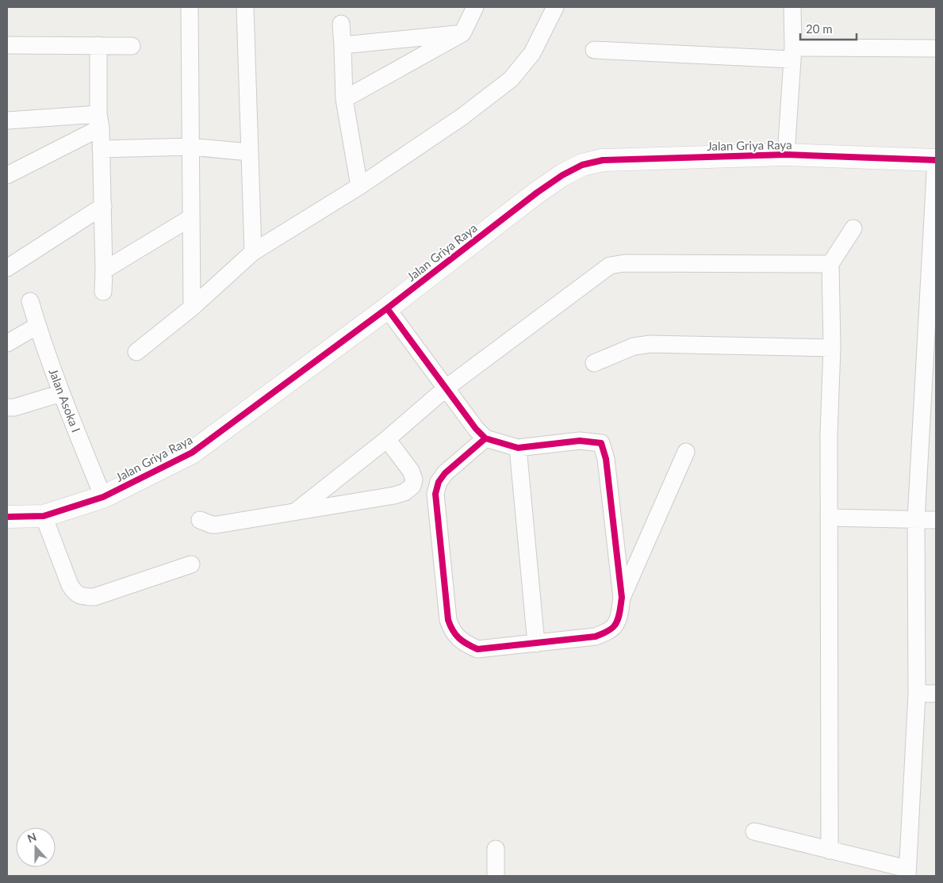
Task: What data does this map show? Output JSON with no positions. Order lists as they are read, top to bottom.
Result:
{
  "streets": {
    "street": ["Jalan Griya Raya", "Jalan Asoka I"]
  },
  "crossings": [
    ["Jalan Griya Raya", "Jalan Asoka I"]
  ],
  "scale_bar": "20 m",
  "north": "top"
}
